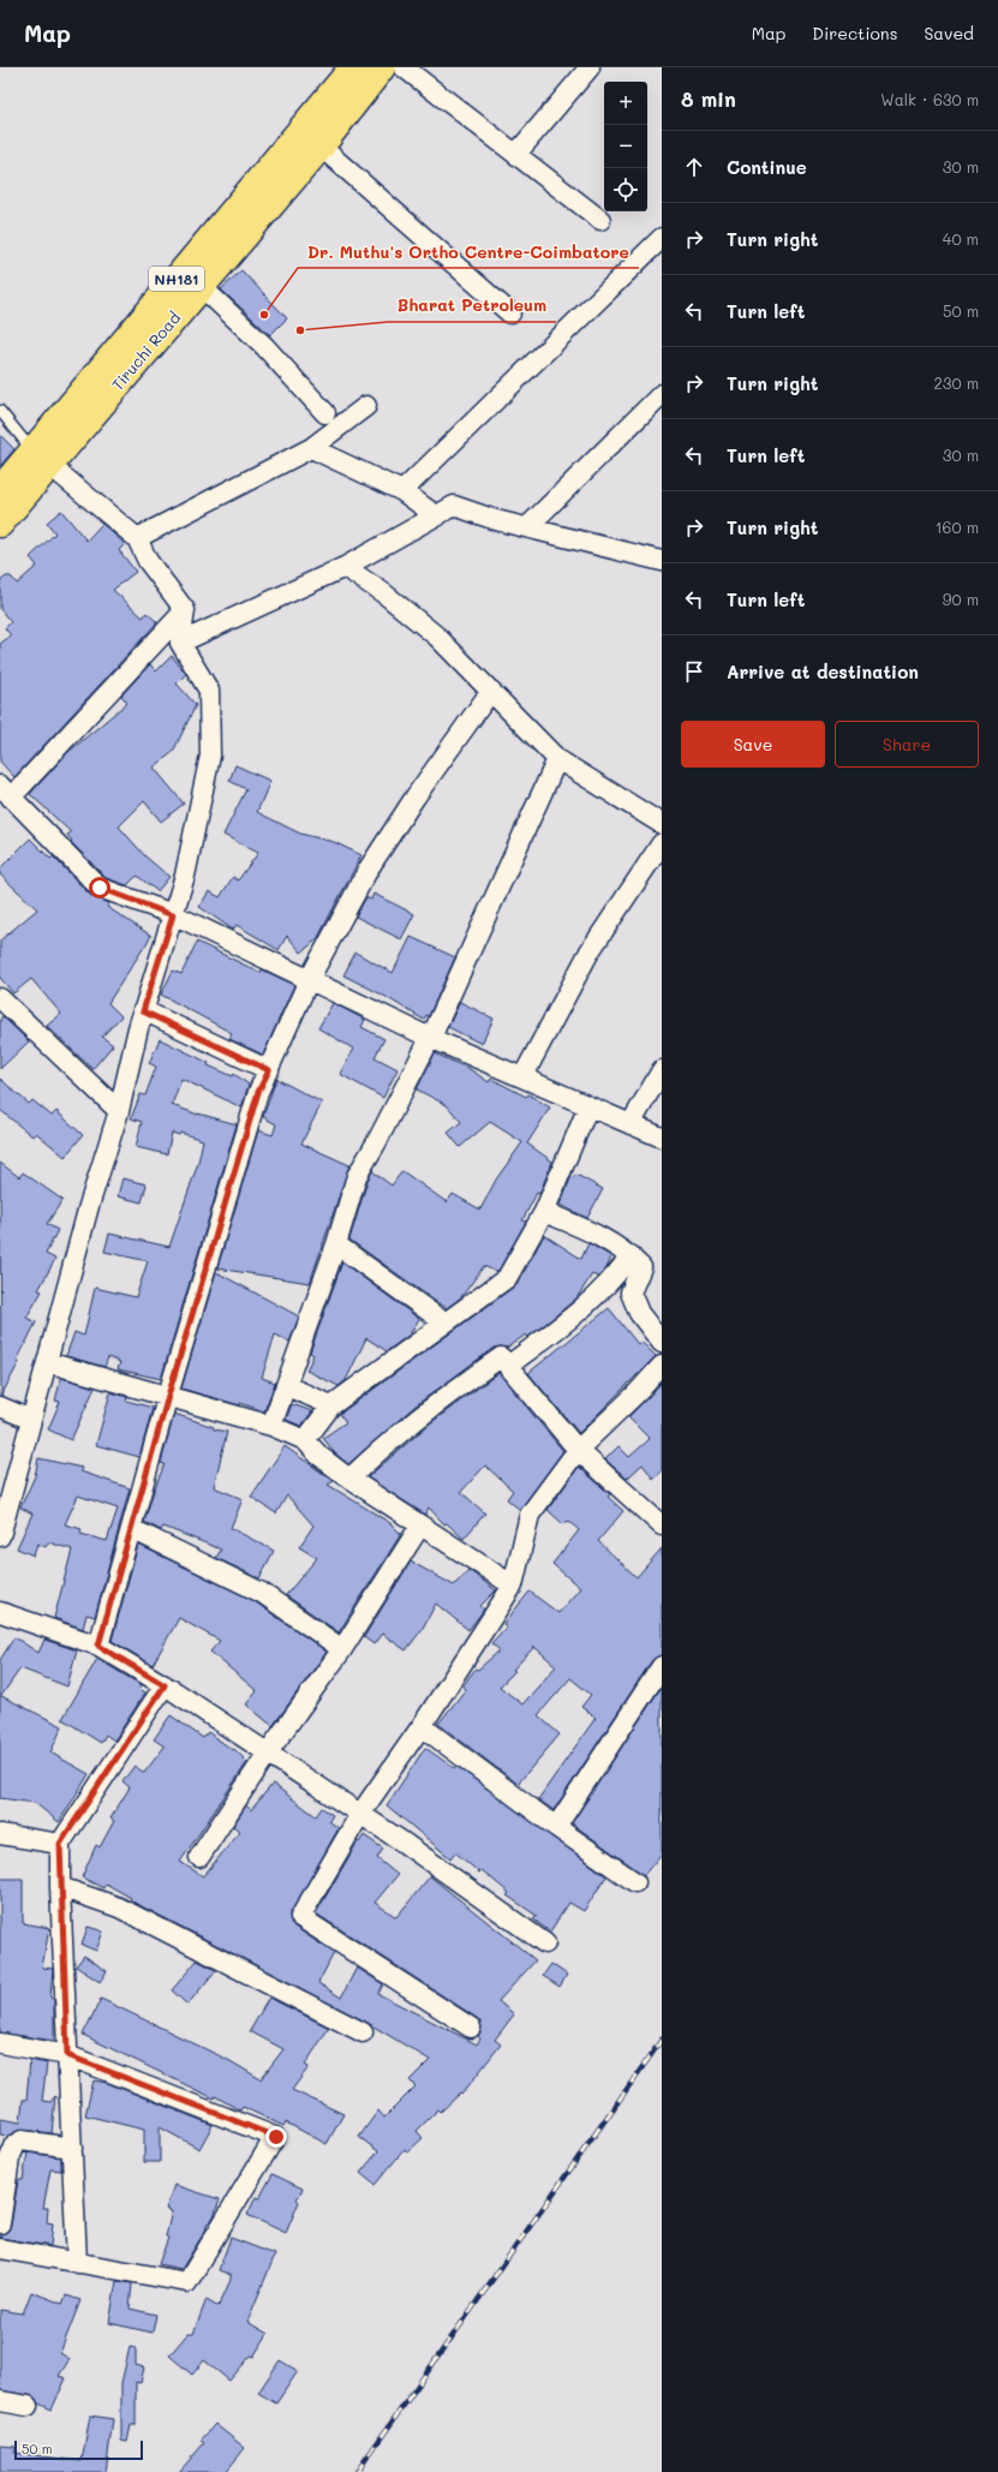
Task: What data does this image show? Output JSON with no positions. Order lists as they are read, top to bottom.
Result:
{
  "streets": {
    "highway": ["NH181", "Tiruchi Road"]
  },
  "places": ["Dr. Muthu's Ortho Centre-Coimbatore", "Bharat Petroleum"],
  "scale_bar": "50 m",
  "page": {
    "header": "Map",
    "nav": ["Map", "Directions", "Saved"],
    "heading": ["8 min", "Walk · 630 m"],
    "map_buttons": ["+", "−"],
    "list": [
      ["Continue", "30 m"],
      ["Turn right", "40 m"],
      ["Turn left", "50 m"],
      ["Turn right", "230 m"],
      ["Turn left", "30 m"],
      ["Turn right", "160 m"],
      ["Turn left", "90 m"],
      "Arrive at destination"
    ],
    "buttons": ["Save", "Share"],
    "scale": "50 m"
  }
}
